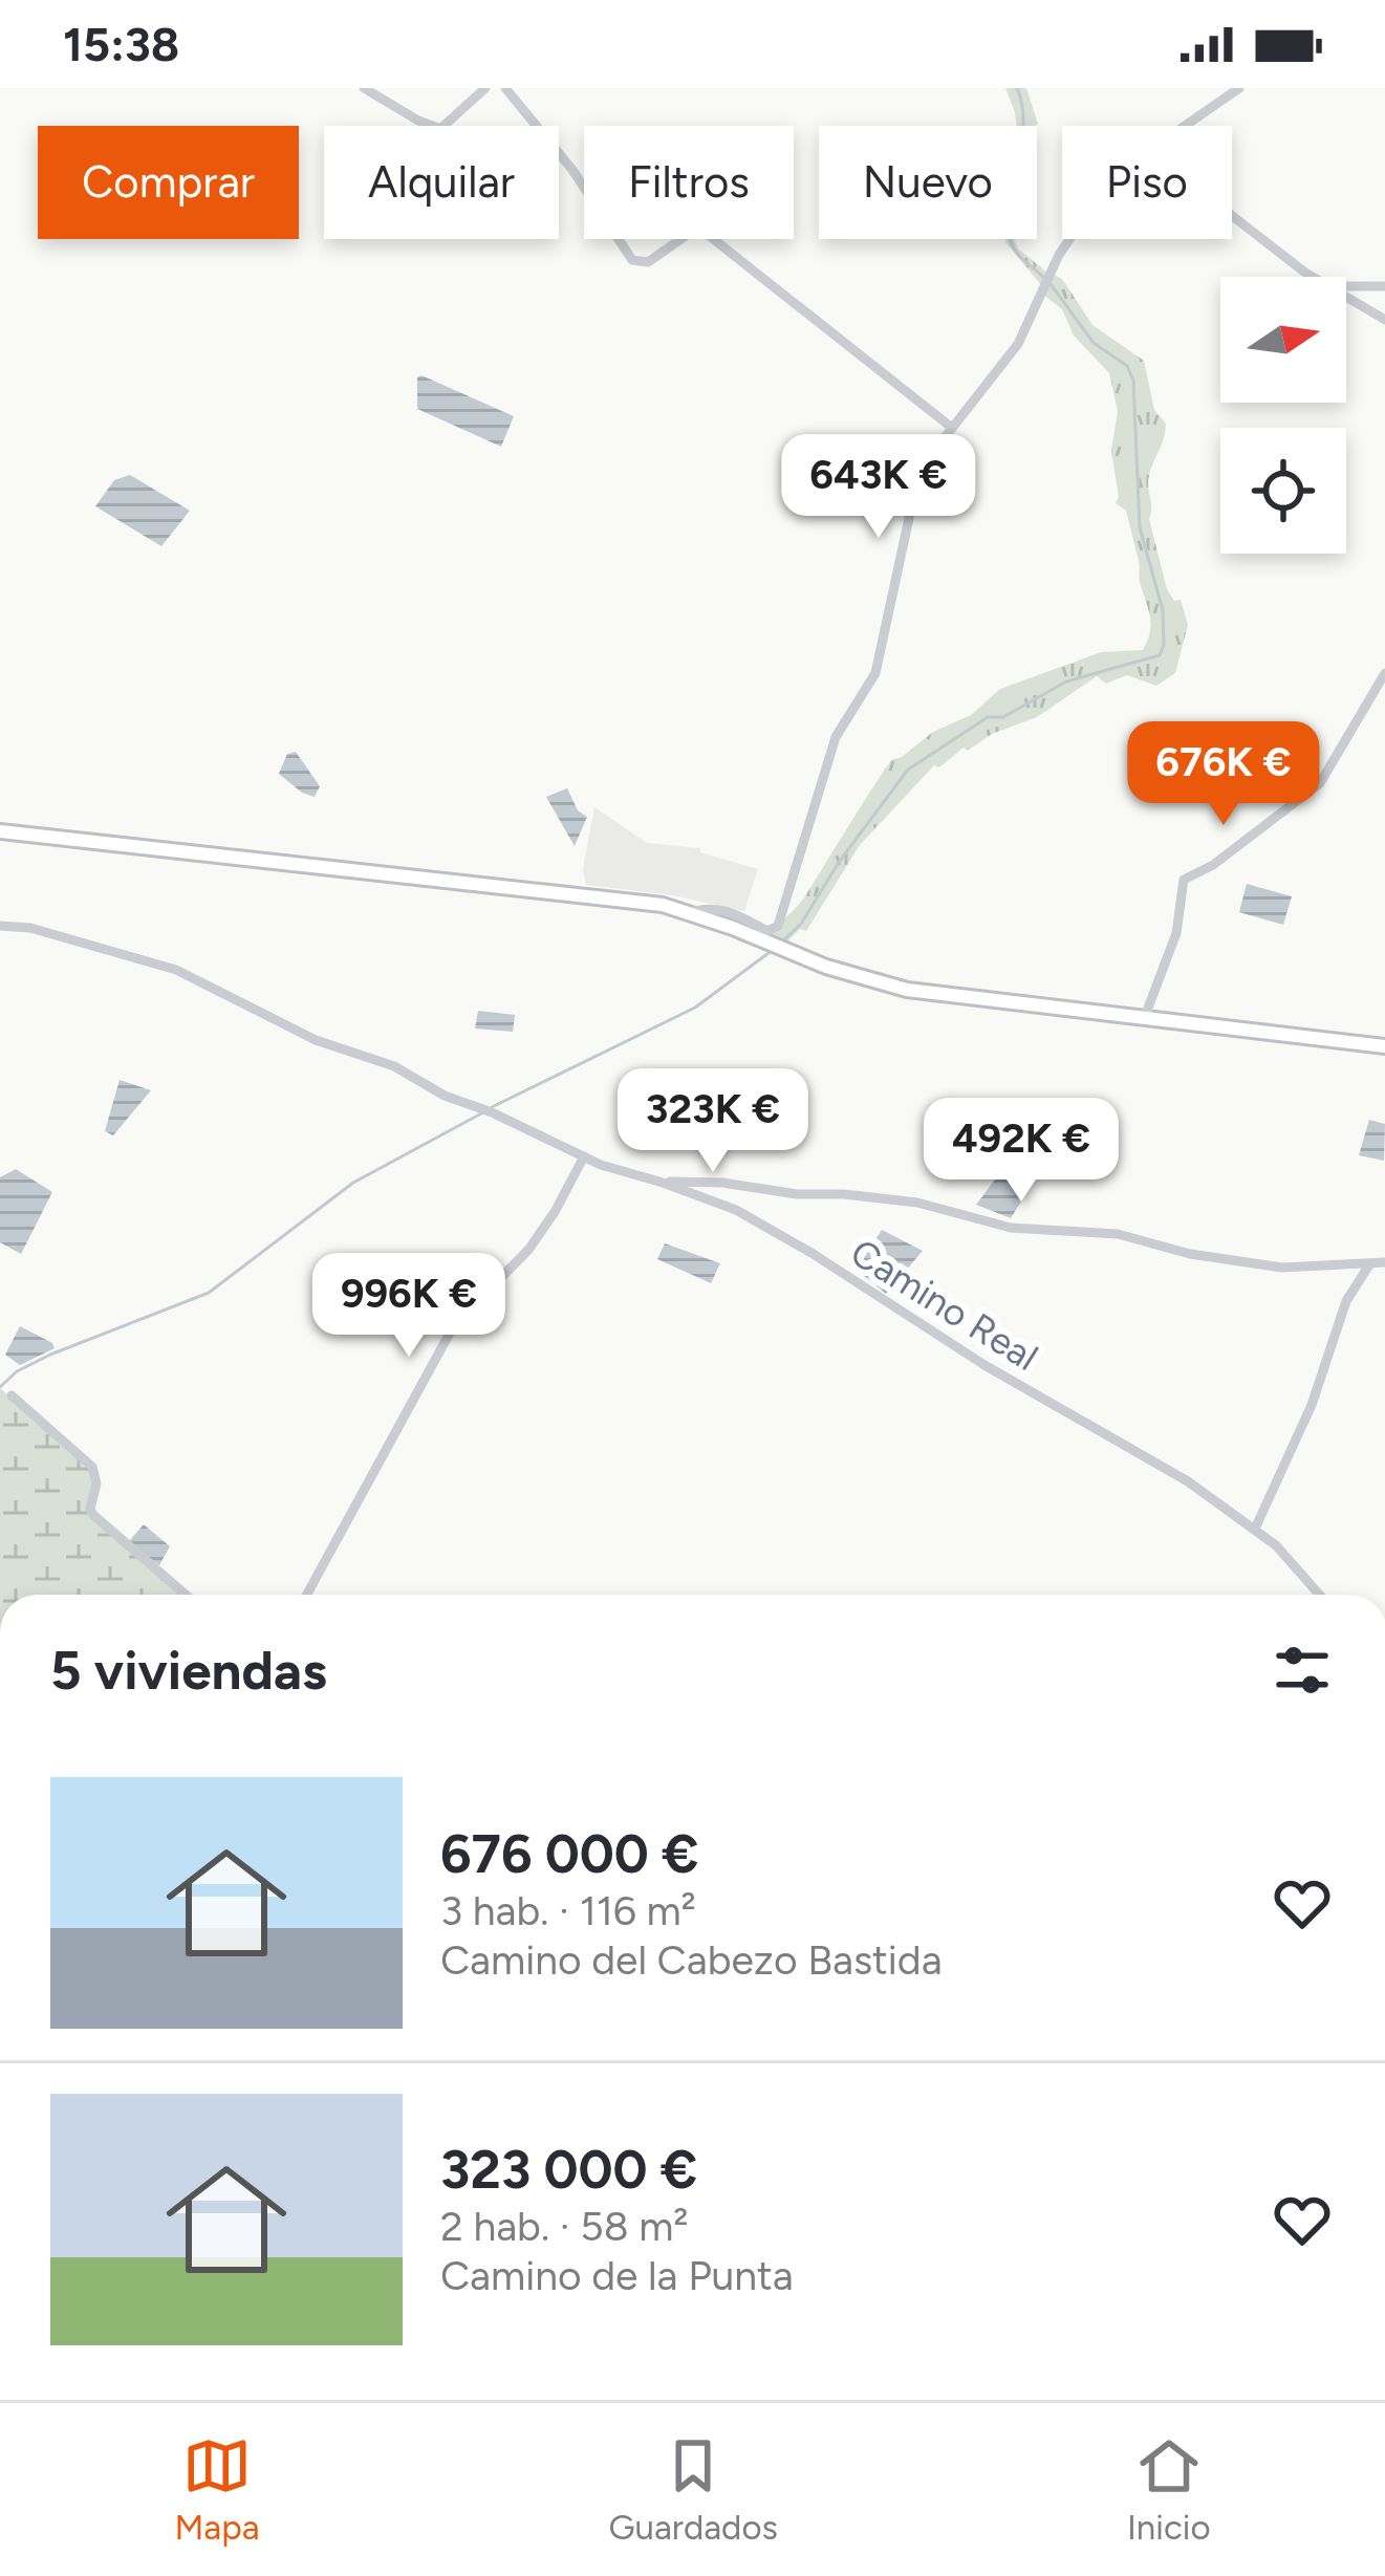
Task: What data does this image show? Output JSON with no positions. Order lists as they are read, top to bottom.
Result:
{
  "streets": {
    "street": ["Camino Real"]
  },
  "north": "right",
  "page": {
    "status": "15:38",
    "chip": [
      "Comprar",
      "Alquilar",
      "Filtros",
      "Nuevo",
      "Piso"
    ],
    "price": [
      "643K €",
      "676K €",
      "323K €",
      "492K €",
      "996K €"
    ],
    "heading": "5 viviendas",
    "list": [
      {
        "name": "676 000 €",
        "note": "3 hab. · 116 m² · Camino del Cabezo Bastida"
      },
      {
        "name": "323 000 €",
        "note": "2 hab. · 58 m² · Camino de la Punta"
      }
    ],
    "tabs": ["Mapa", "Guardados", "Inicio"]
  }
}
